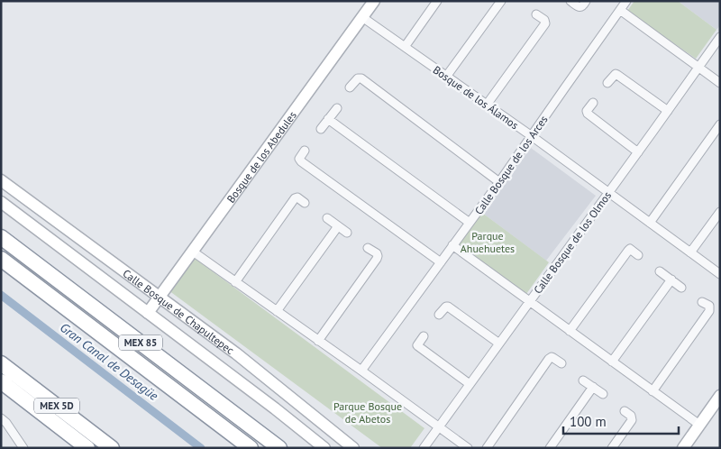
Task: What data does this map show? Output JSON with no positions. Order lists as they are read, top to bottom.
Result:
{
  "streets": {
    "highway": ["MEX 85", "MEX 5D"],
    "main road": ["Bosque de los Abedules", "Calle Bosque de Chapultepec"],
    "street": ["Bosque de los Álamos", "Calle Bosque de los Arces", "Calle Bosque de los Olmos"]
  },
  "crossings": [
    ["Bosque de los Álamos", "Bosque de los Abedules"],
    ["Bosque de los Álamos", "Calle Bosque de los Arces"],
    ["Bosque de los Álamos", "Calle Bosque de los Olmos"],
    ["Bosque de los Abedules", "Calle Bosque de Chapultepec"]
  ],
  "water": ["Gran Canal de Desagüe"],
  "parks": ["Parque Ahuehuetes", "Parque Bosque de Abetos"],
  "scale_bar": "100 m"
}
